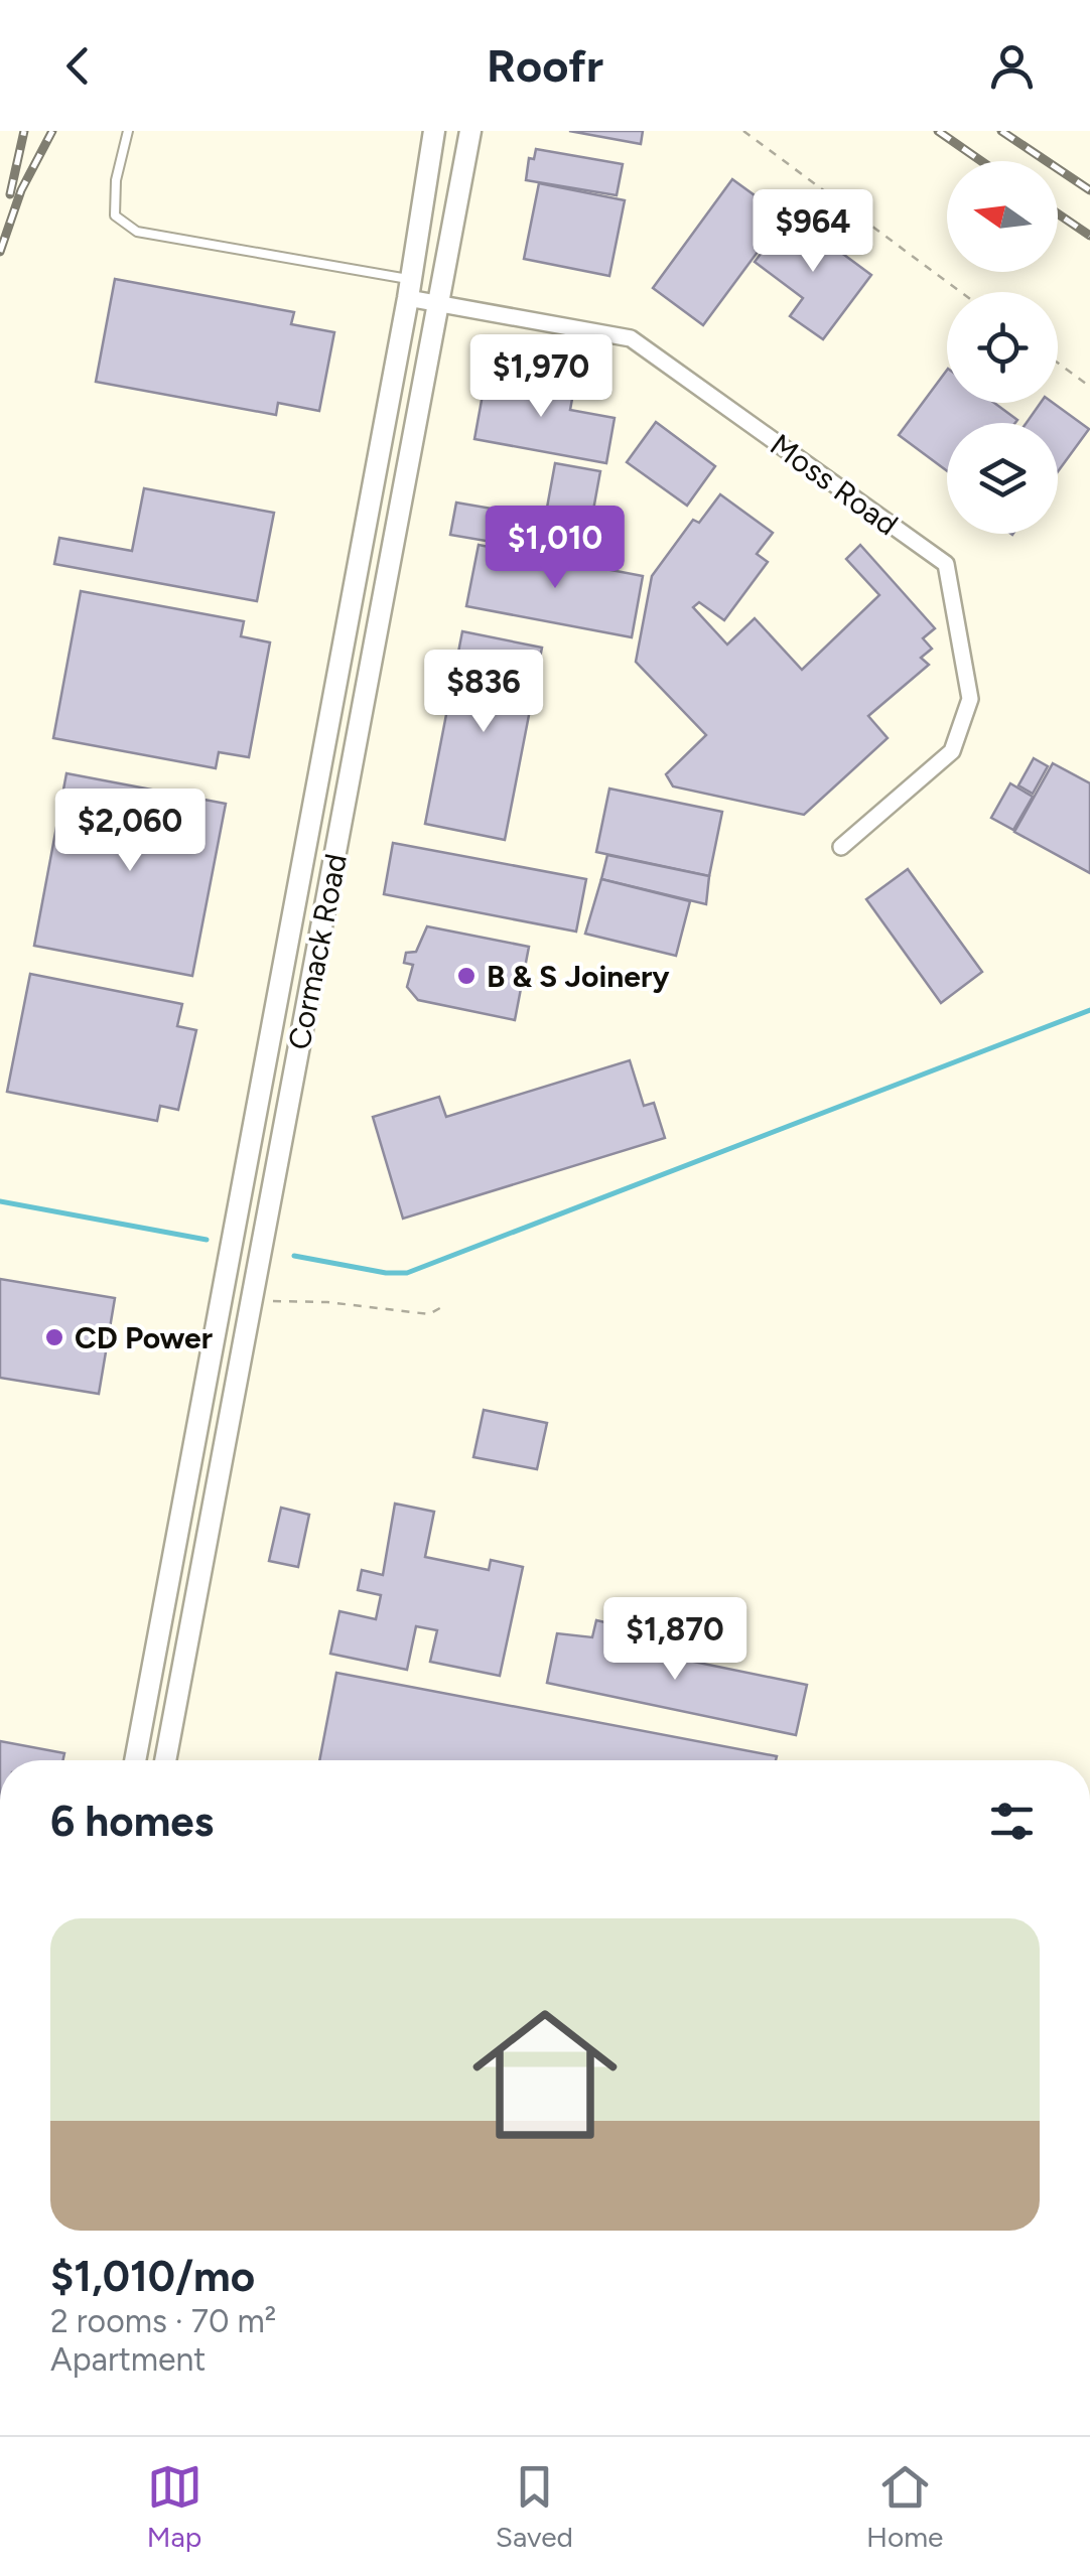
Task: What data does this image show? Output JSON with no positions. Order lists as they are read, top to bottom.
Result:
{
  "streets": {
    "street": ["Moss Road", "Cormack Road"]
  },
  "crossings": [
    ["Moss Road", "Cormack Road"]
  ],
  "places": ["B & S Joinery", "CD Power"],
  "north": "left",
  "page": {
    "header": "Roofr",
    "price": [
      "$964",
      "$1,970",
      "$1,010",
      "$836",
      "$2,060",
      "$1,870"
    ],
    "heading": "6 homes",
    "list": [
      {
        "name": "$1,010/mo",
        "note": "2 rooms · 70 m² · Apartment"
      }
    ],
    "tabs": ["Map", "Saved", "Home"]
  }
}
